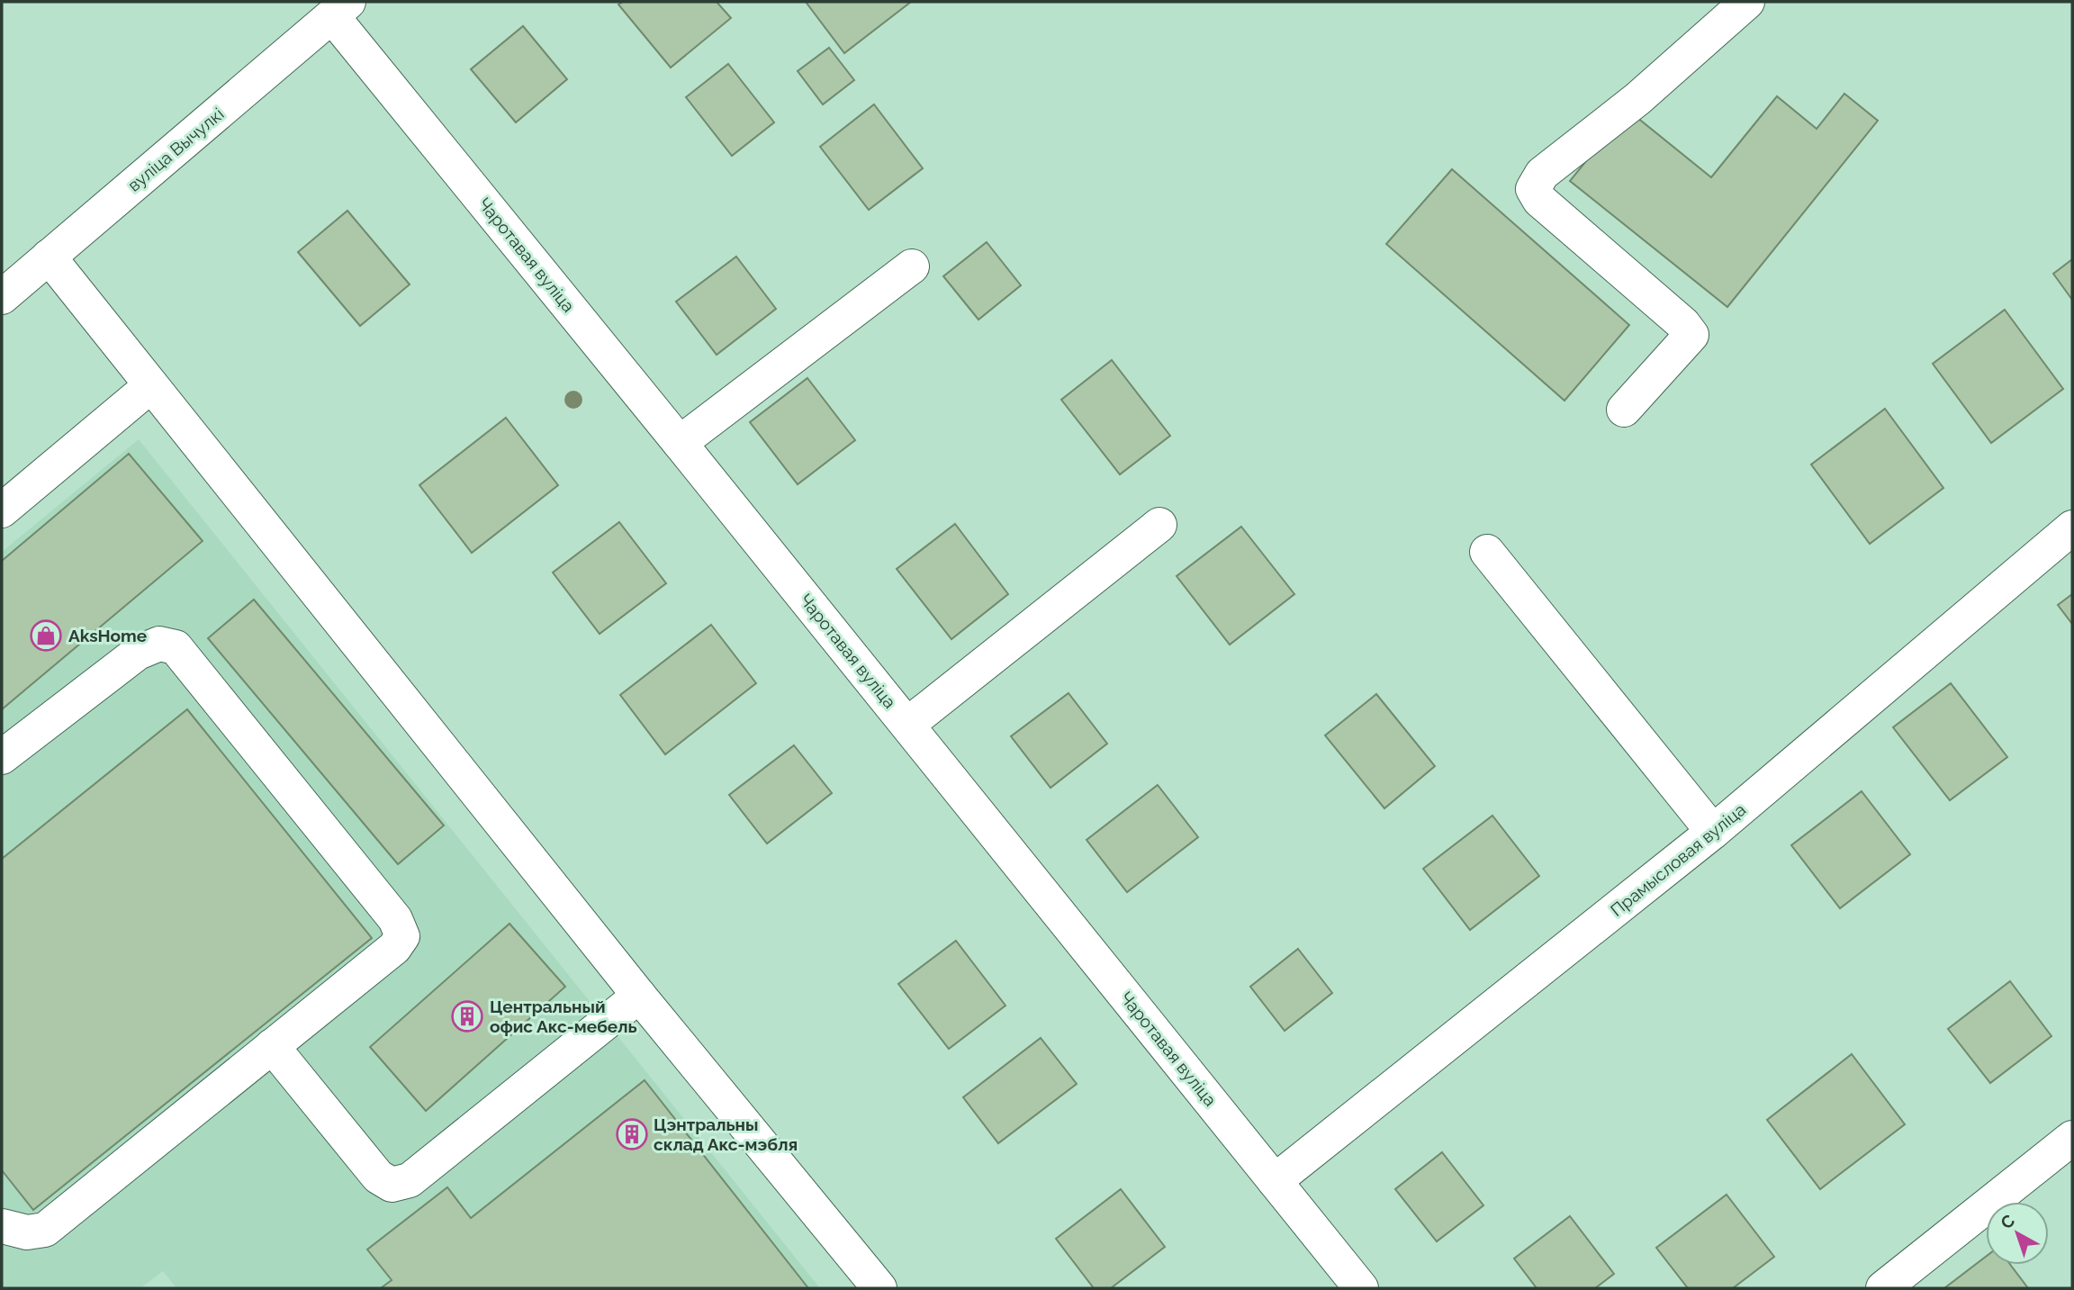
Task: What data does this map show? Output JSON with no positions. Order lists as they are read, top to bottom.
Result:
{
  "streets": {
    "street": ["вуліца Вычулкі", "Чаротавая вуліца", "Прамысловая вуліца"]
  },
  "crossings": [
    ["вуліца Вычулкі", "Чаротавая вуліца"],
    ["Чаротавая вуліца", "Прамысловая вуліца"]
  ],
  "places": {
    "shop": ["AksHome"],
    "building": ["Центральный офис Акс-мебель", "Цэнтральны склад Акс-мэбля"]
  },
  "north": "top left"
}
